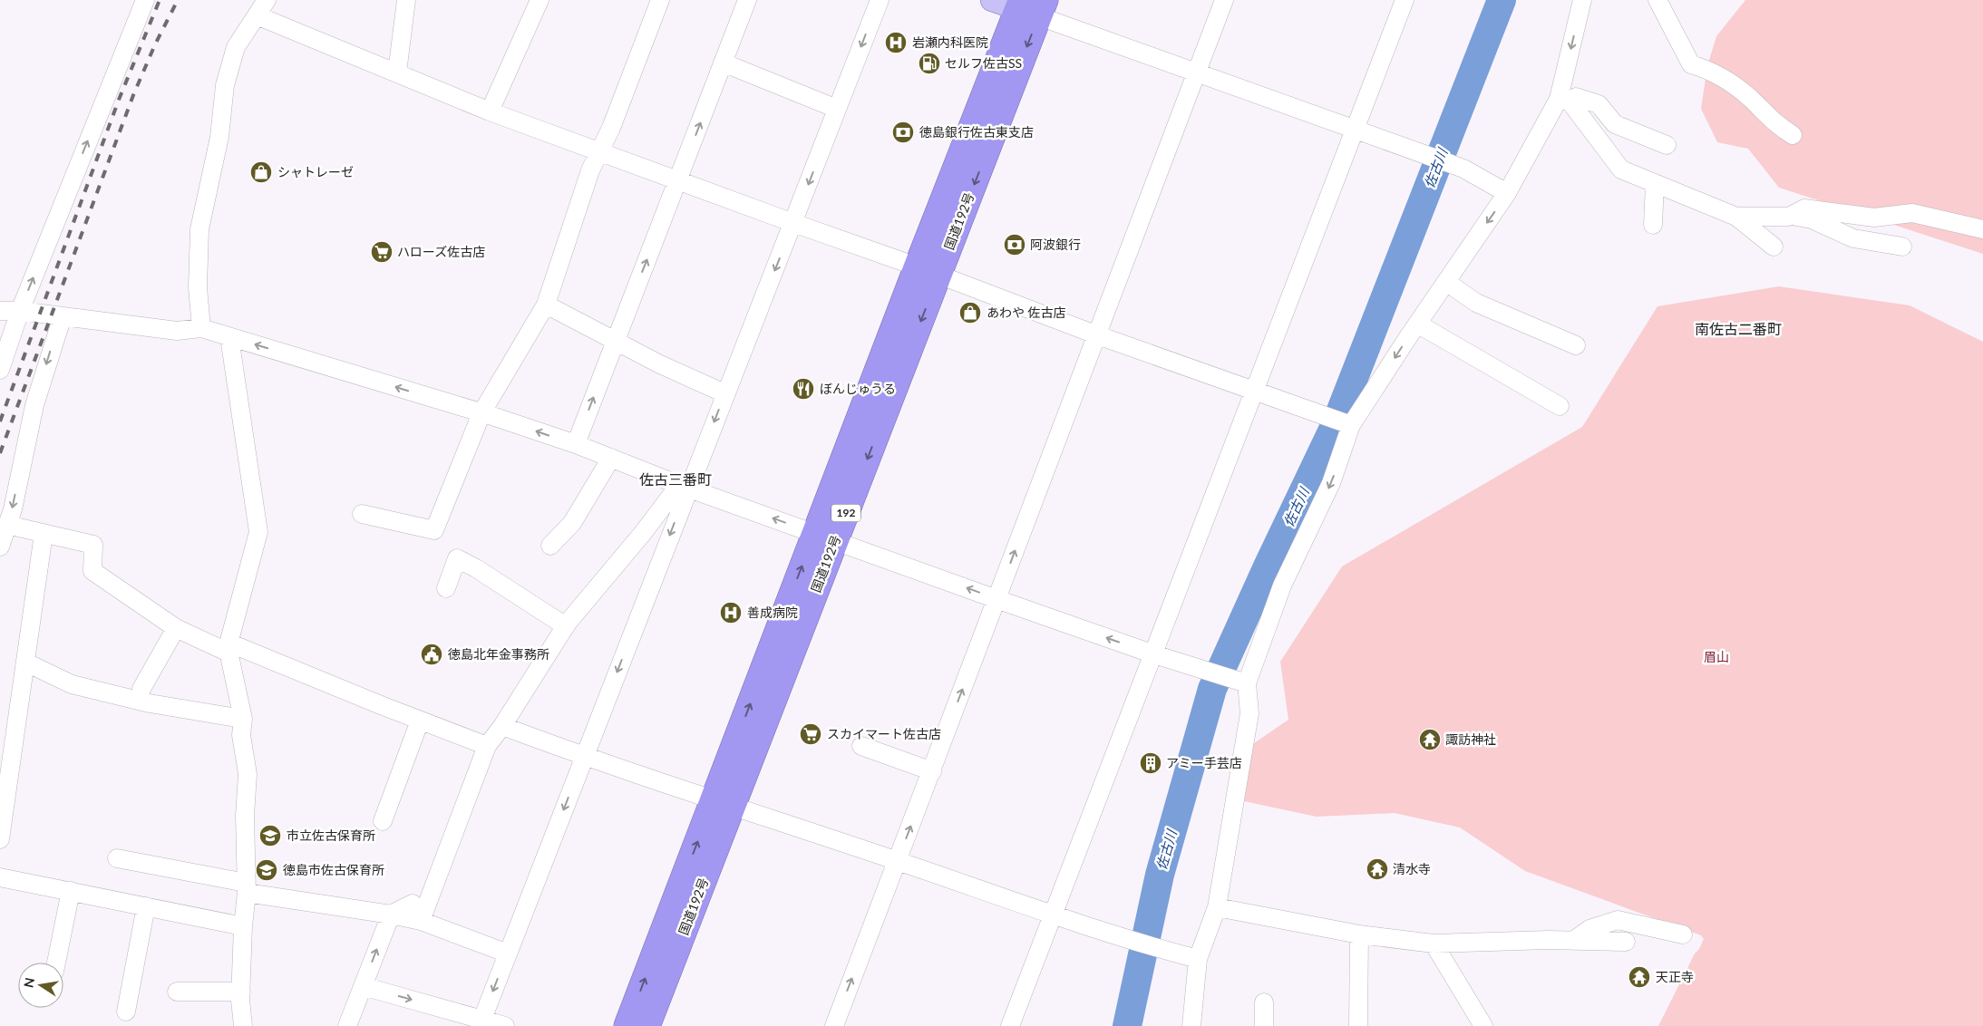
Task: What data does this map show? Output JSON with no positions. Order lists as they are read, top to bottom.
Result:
{
  "streets": {
    "highway": ["国道192号", "192"]
  },
  "districts": ["南佐古二番町", "佐古三番町"],
  "water": ["佐古川"],
  "parks": ["眉山"],
  "places": {
    "hospital": ["岩瀬内科医院", "善成病院"],
    "fuel station": ["セルフ佐古SS"],
    "bank": ["徳島銀行佐古東支店", "阿波銀行"],
    "shop": ["シャトレーゼ", "あわや 佐古店"],
    "supermarket": ["ハローズ佐古店", "スカイマート佐古店"],
    "restaurant": ["ぼんじゅうる"],
    "public building": ["徳島北年金事務所"],
    "temple": ["諏訪神社", "清水寺", "天正寺"],
    "building": ["アミー手芸店"],
    "school or university": ["市立佐古保育所", "徳島市佐古保育所"]
  },
  "north": "left"
}
